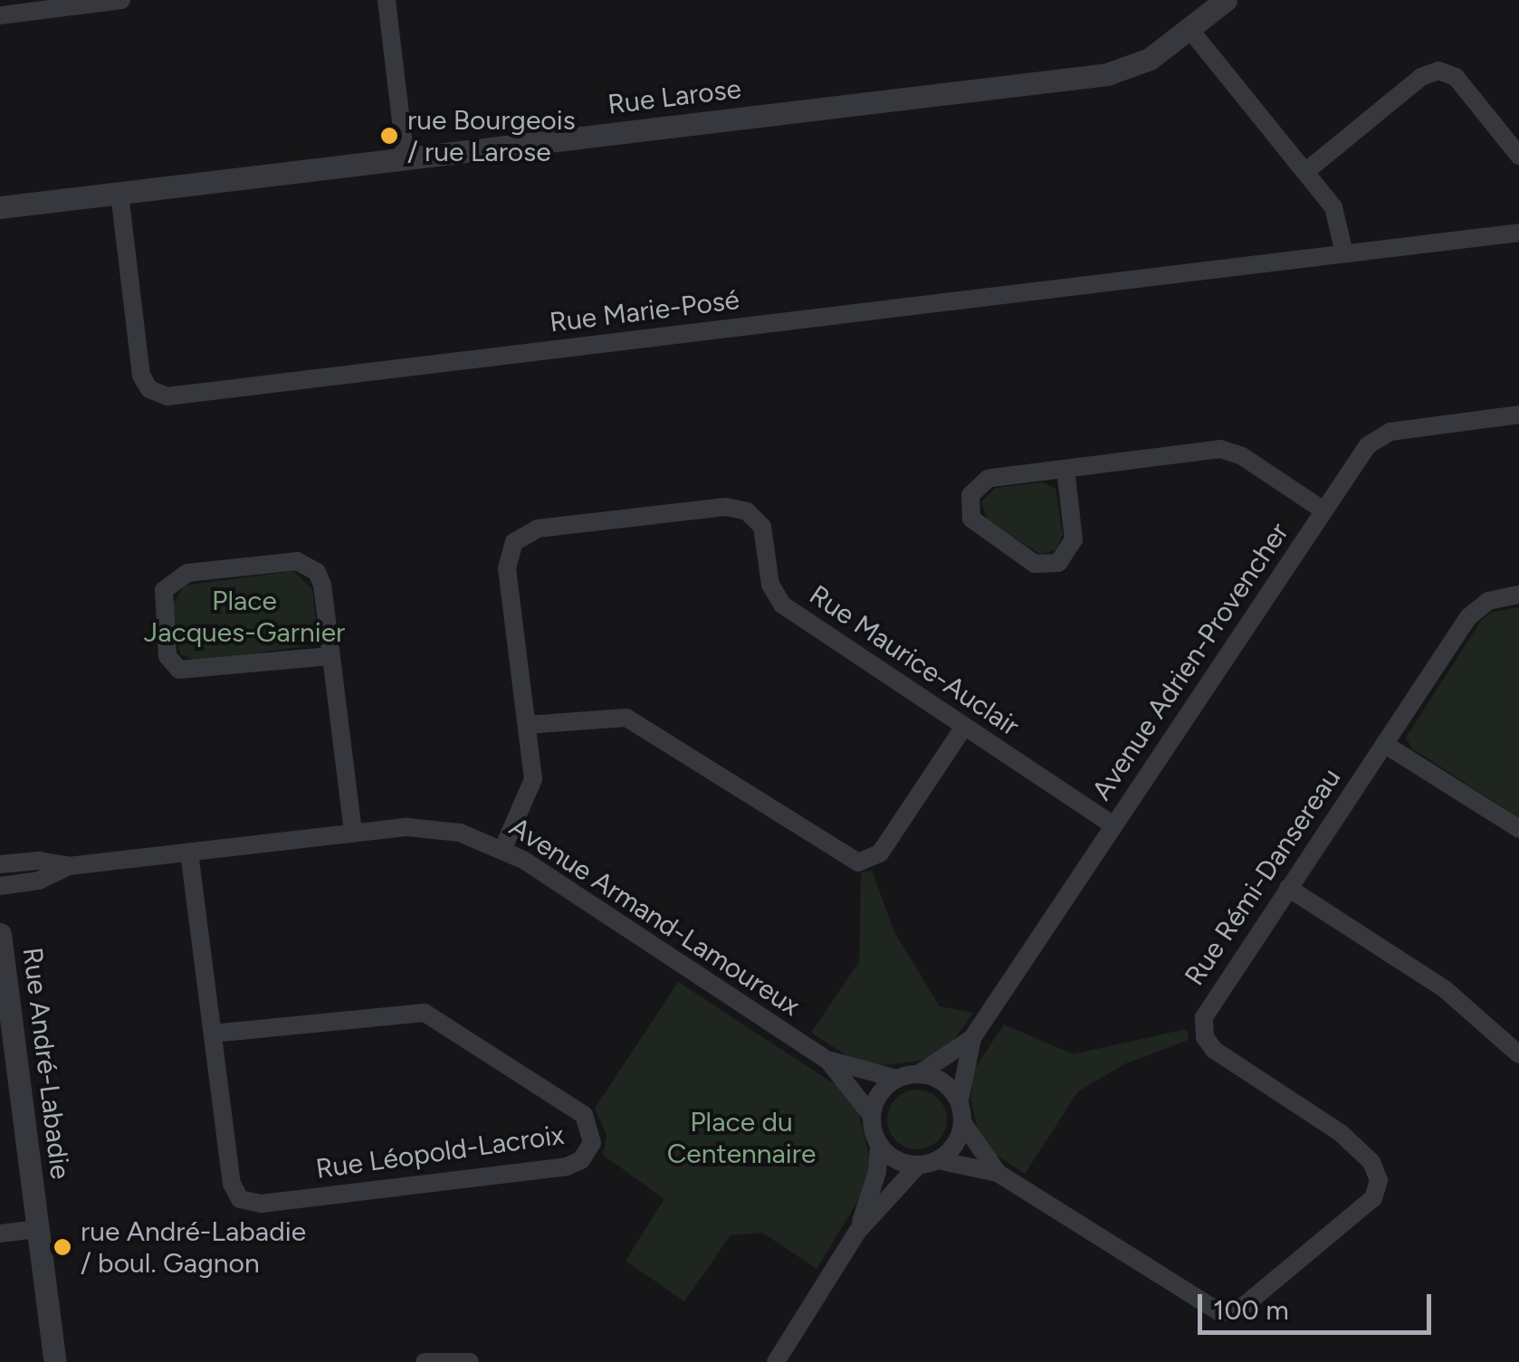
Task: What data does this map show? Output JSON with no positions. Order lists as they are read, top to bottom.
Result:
{
  "streets": {
    "street": [
      "Rue Larose",
      "Rue Marie-Posé",
      "Rue Maurice-Auclair",
      "Avenue Adrien-Provencher",
      "Rue Rémi-Dansereau",
      "Avenue Armand-Lamoureux",
      "Rue André-Labadie",
      "Rue Léopold-Lacroix"
    ]
  },
  "crossings": [
    ["Rue Larose", "Rue Marie-Posé"],
    ["Rue Maurice-Auclair", "Avenue Adrien-Provencher"],
    ["Rue Maurice-Auclair", "Avenue Armand-Lamoureux"],
    ["Avenue Adrien-Provencher", "Rue Rémi-Dansereau"],
    ["Avenue Adrien-Provencher", "Avenue Armand-Lamoureux"],
    ["Rue Rémi-Dansereau", "Avenue Armand-Lamoureux"],
    ["Avenue Armand-Lamoureux", "Rue Léopold-Lacroix"]
  ],
  "parks": ["Place Jacques-Garnier", "Place du Centennaire"],
  "places": ["rue Bourgeois / rue Larose", "rue André-Labadie / boul. Gagnon"],
  "scale_bar": "100 m"
}
